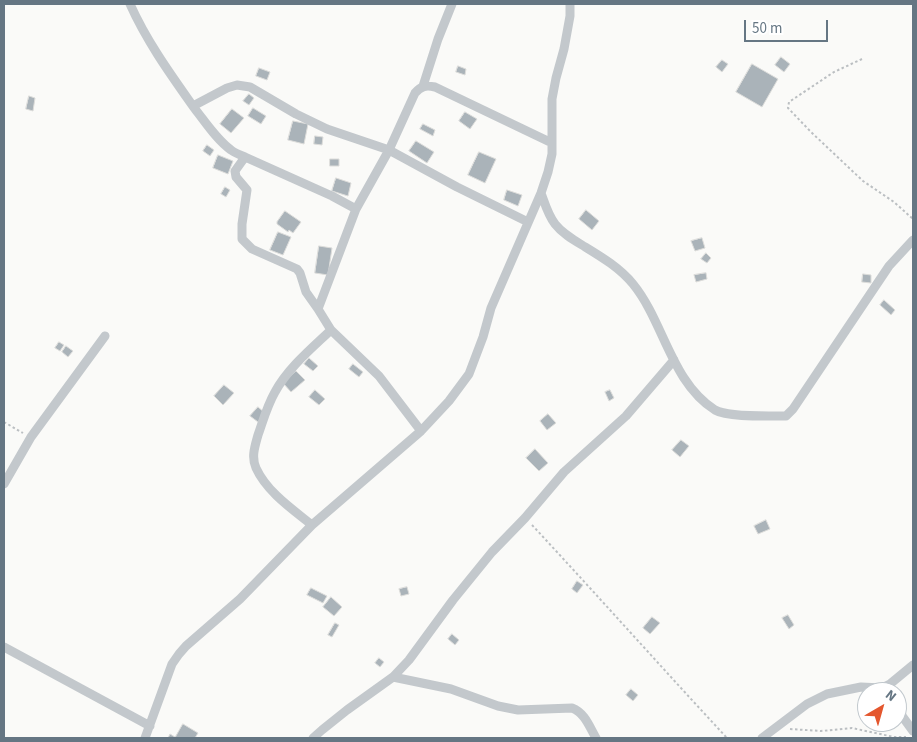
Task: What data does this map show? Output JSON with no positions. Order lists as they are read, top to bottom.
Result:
{
  "scale_bar": "50 m",
  "north": "top right"
}
